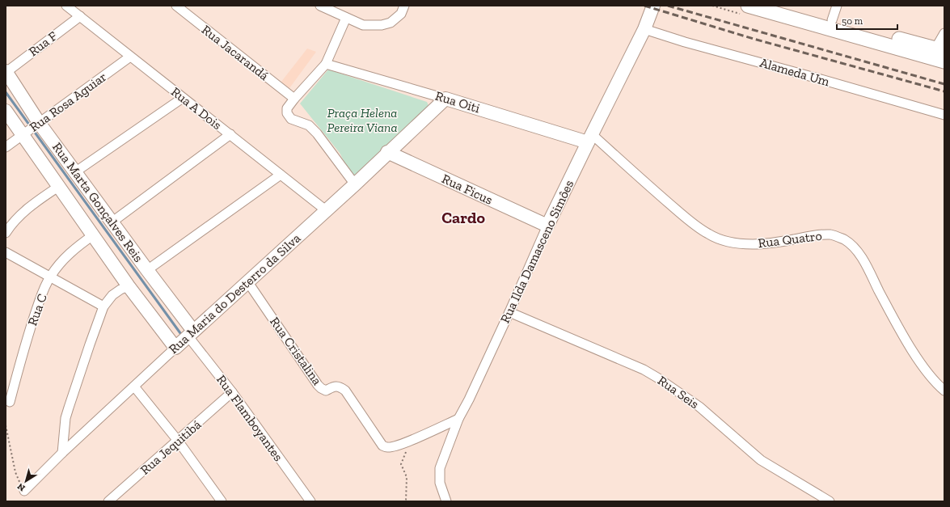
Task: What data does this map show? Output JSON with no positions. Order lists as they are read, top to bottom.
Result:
{
  "streets": {
    "street": [
      "Rua F",
      "Rua Jacarandá",
      "Alameda Um",
      "Rua Rosa Aguiar",
      "Rua Oiti",
      "Rua A Dois",
      "Rua Ficus",
      "Rua Marta Gonçalves Reis",
      "Rua Quatro",
      "Rua Ilda Damasceno Simôes",
      "Rua Maria do Desterro da Silva",
      "Rua C",
      "Rua Cristalina",
      "Rua Seis",
      "Rua Flamboyantes",
      "Rua Jequitibá"
    ]
  },
  "crossings": [
    ["Rua F", "Rua A Dois"],
    ["Rua F", "Rua Marta Gonçalves Reis"],
    ["Alameda Um", "Rua Ilda Damasceno Simôes"],
    ["Rua Rosa Aguiar", "Rua A Dois"],
    ["Rua Rosa Aguiar", "Rua Marta Gonçalves Reis"],
    ["Rua Oiti", "Rua Quatro"],
    ["Rua Oiti", "Rua Ilda Damasceno Simôes"],
    ["Rua Oiti", "Rua Maria do Desterro da Silva"],
    ["Rua A Dois", "Rua Maria do Desterro da Silva"],
    ["Rua Ficus", "Rua Ilda Damasceno Simôes"],
    ["Rua Ficus", "Rua Maria do Desterro da Silva"],
    ["Rua Marta Gonçalves Reis", "Rua Maria do Desterro da Silva"],
    ["Rua Marta Gonçalves Reis", "Rua C"],
    ["Rua Marta Gonçalves Reis", "Rua Flamboyantes"],
    ["Rua Quatro", "Rua Ilda Damasceno Simôes"],
    ["Rua Ilda Damasceno Simôes", "Rua Cristalina"],
    ["Rua Ilda Damasceno Simôes", "Rua Seis"],
    ["Rua Maria do Desterro da Silva", "Rua Cristalina"],
    ["Rua Maria do Desterro da Silva", "Rua Flamboyantes"],
    ["Rua Flamboyantes", "Rua Jequitibá"]
  ],
  "districts": ["Cardo"],
  "parks": ["Praça Helena Pereira Viana"],
  "scale_bar": "50 m",
  "north": "bottom left"
}
